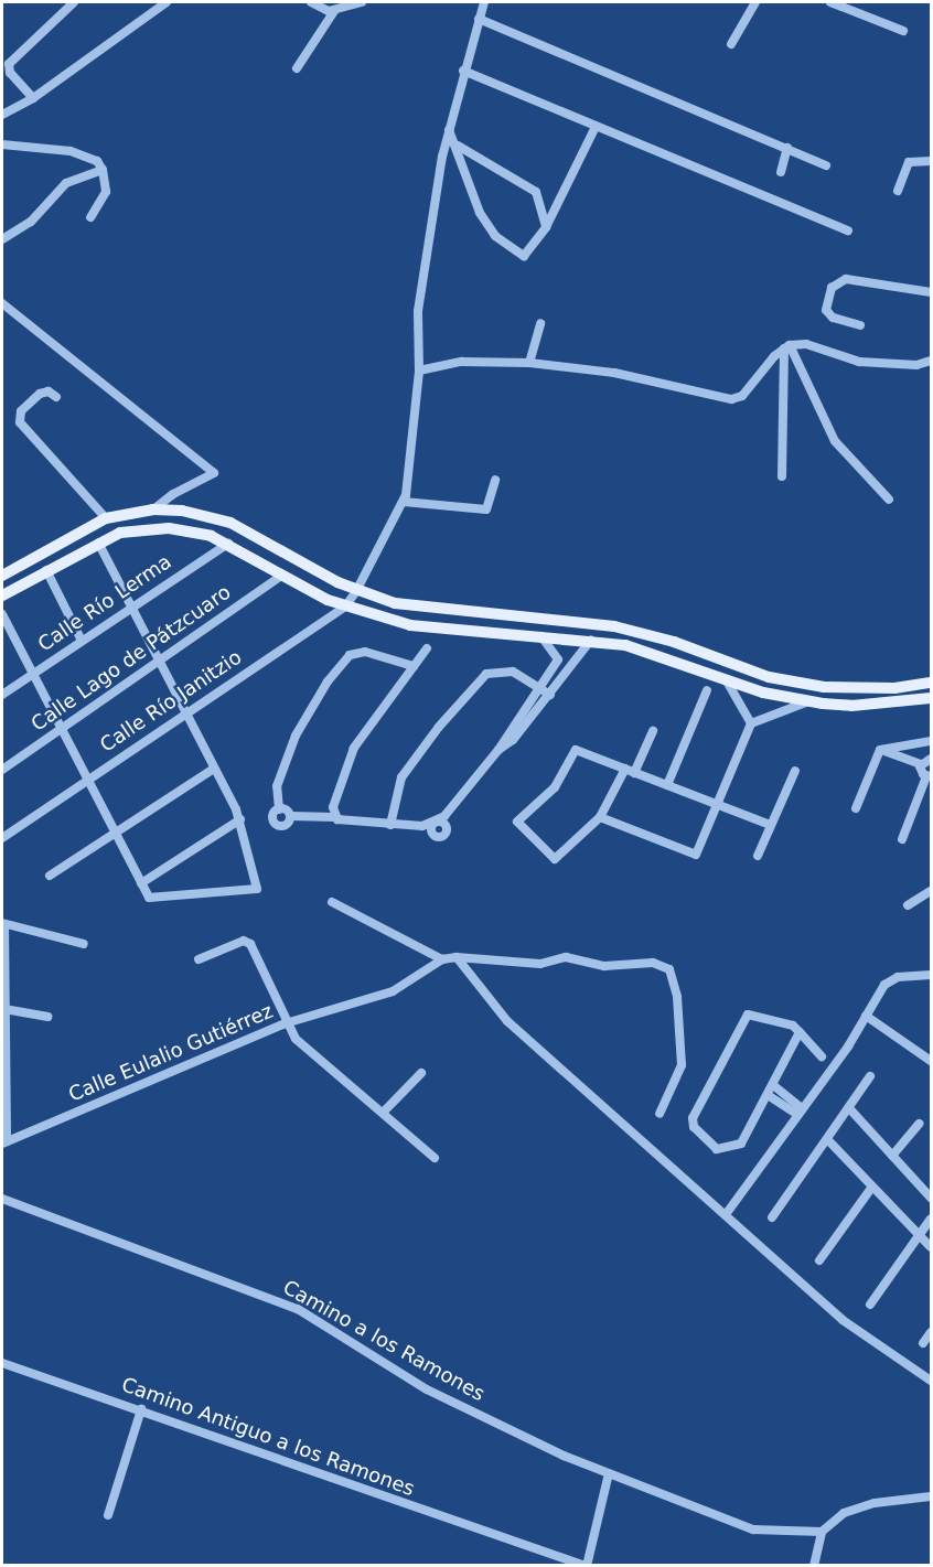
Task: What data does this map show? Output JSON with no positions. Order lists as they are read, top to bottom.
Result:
{
  "streets": {
    "street": [
      "Calle Río Lerma",
      "Calle Lago de Pátzcuaro",
      "Calle Río Janitzio",
      "Calle Eulalio Gutiérrez",
      "Camino a los Ramones",
      "Camino Antiguo a los Ramones"
    ]
  }
}
